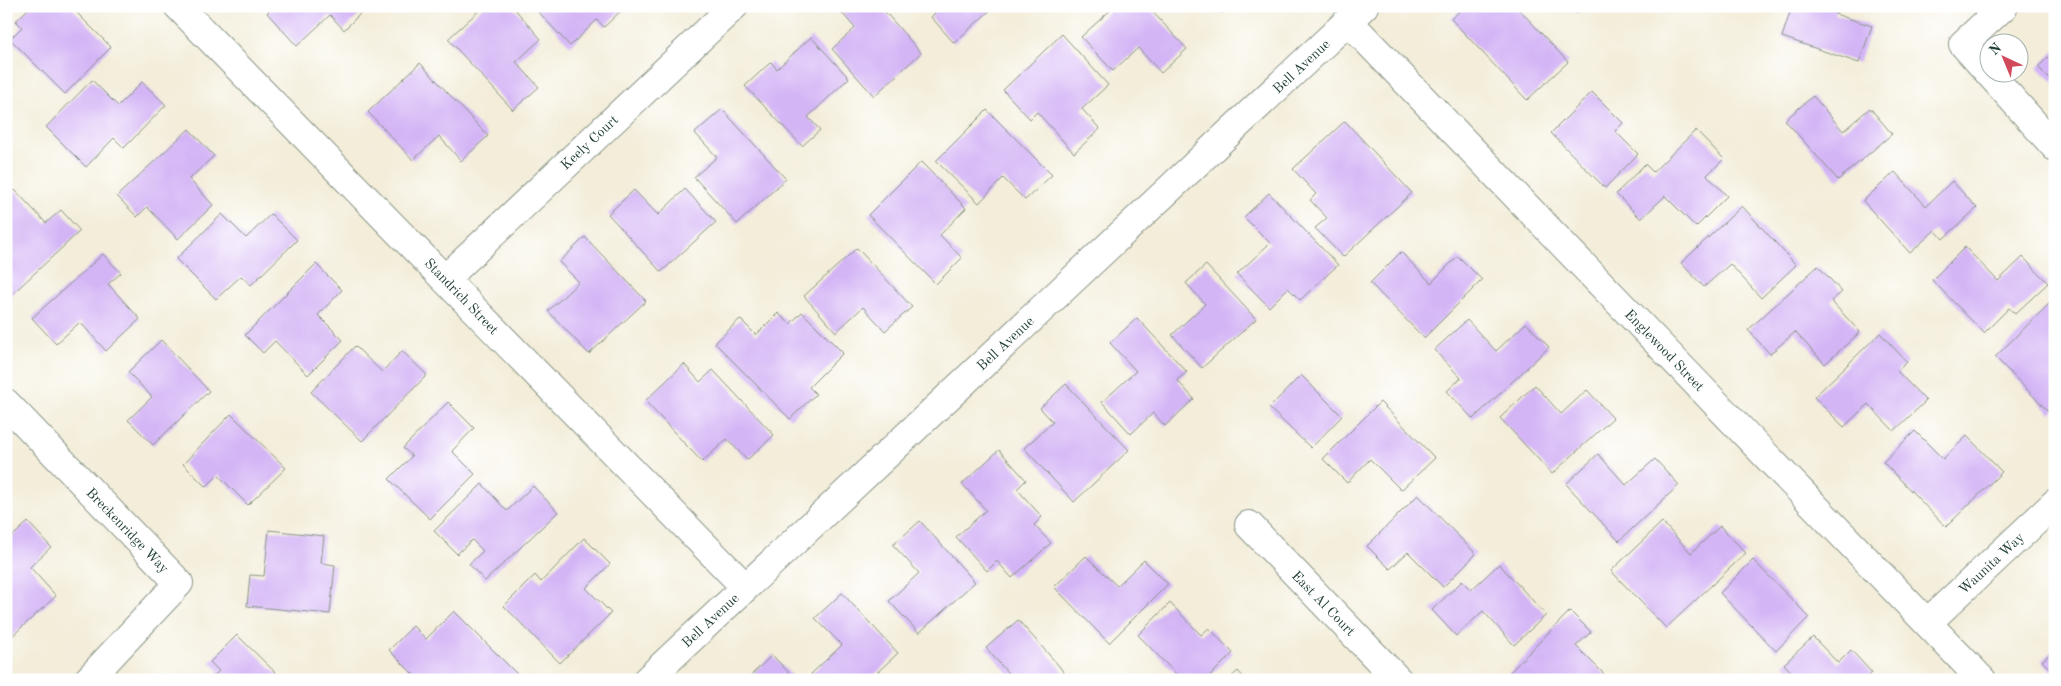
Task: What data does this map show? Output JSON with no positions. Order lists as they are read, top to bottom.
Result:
{
  "streets": {
    "street": [
      "Bell Avenue",
      "Keely Court",
      "Standrich Street",
      "Englewood Street",
      "Breckenridge Way",
      "Waunita Way",
      "East Al Court"
    ]
  },
  "crossings": [
    ["Bell Avenue", "Standrich Street"],
    ["Bell Avenue", "Englewood Street"],
    ["Keely Court", "Standrich Street"],
    ["Englewood Street", "Waunita Way"]
  ],
  "north": "top left"
}
